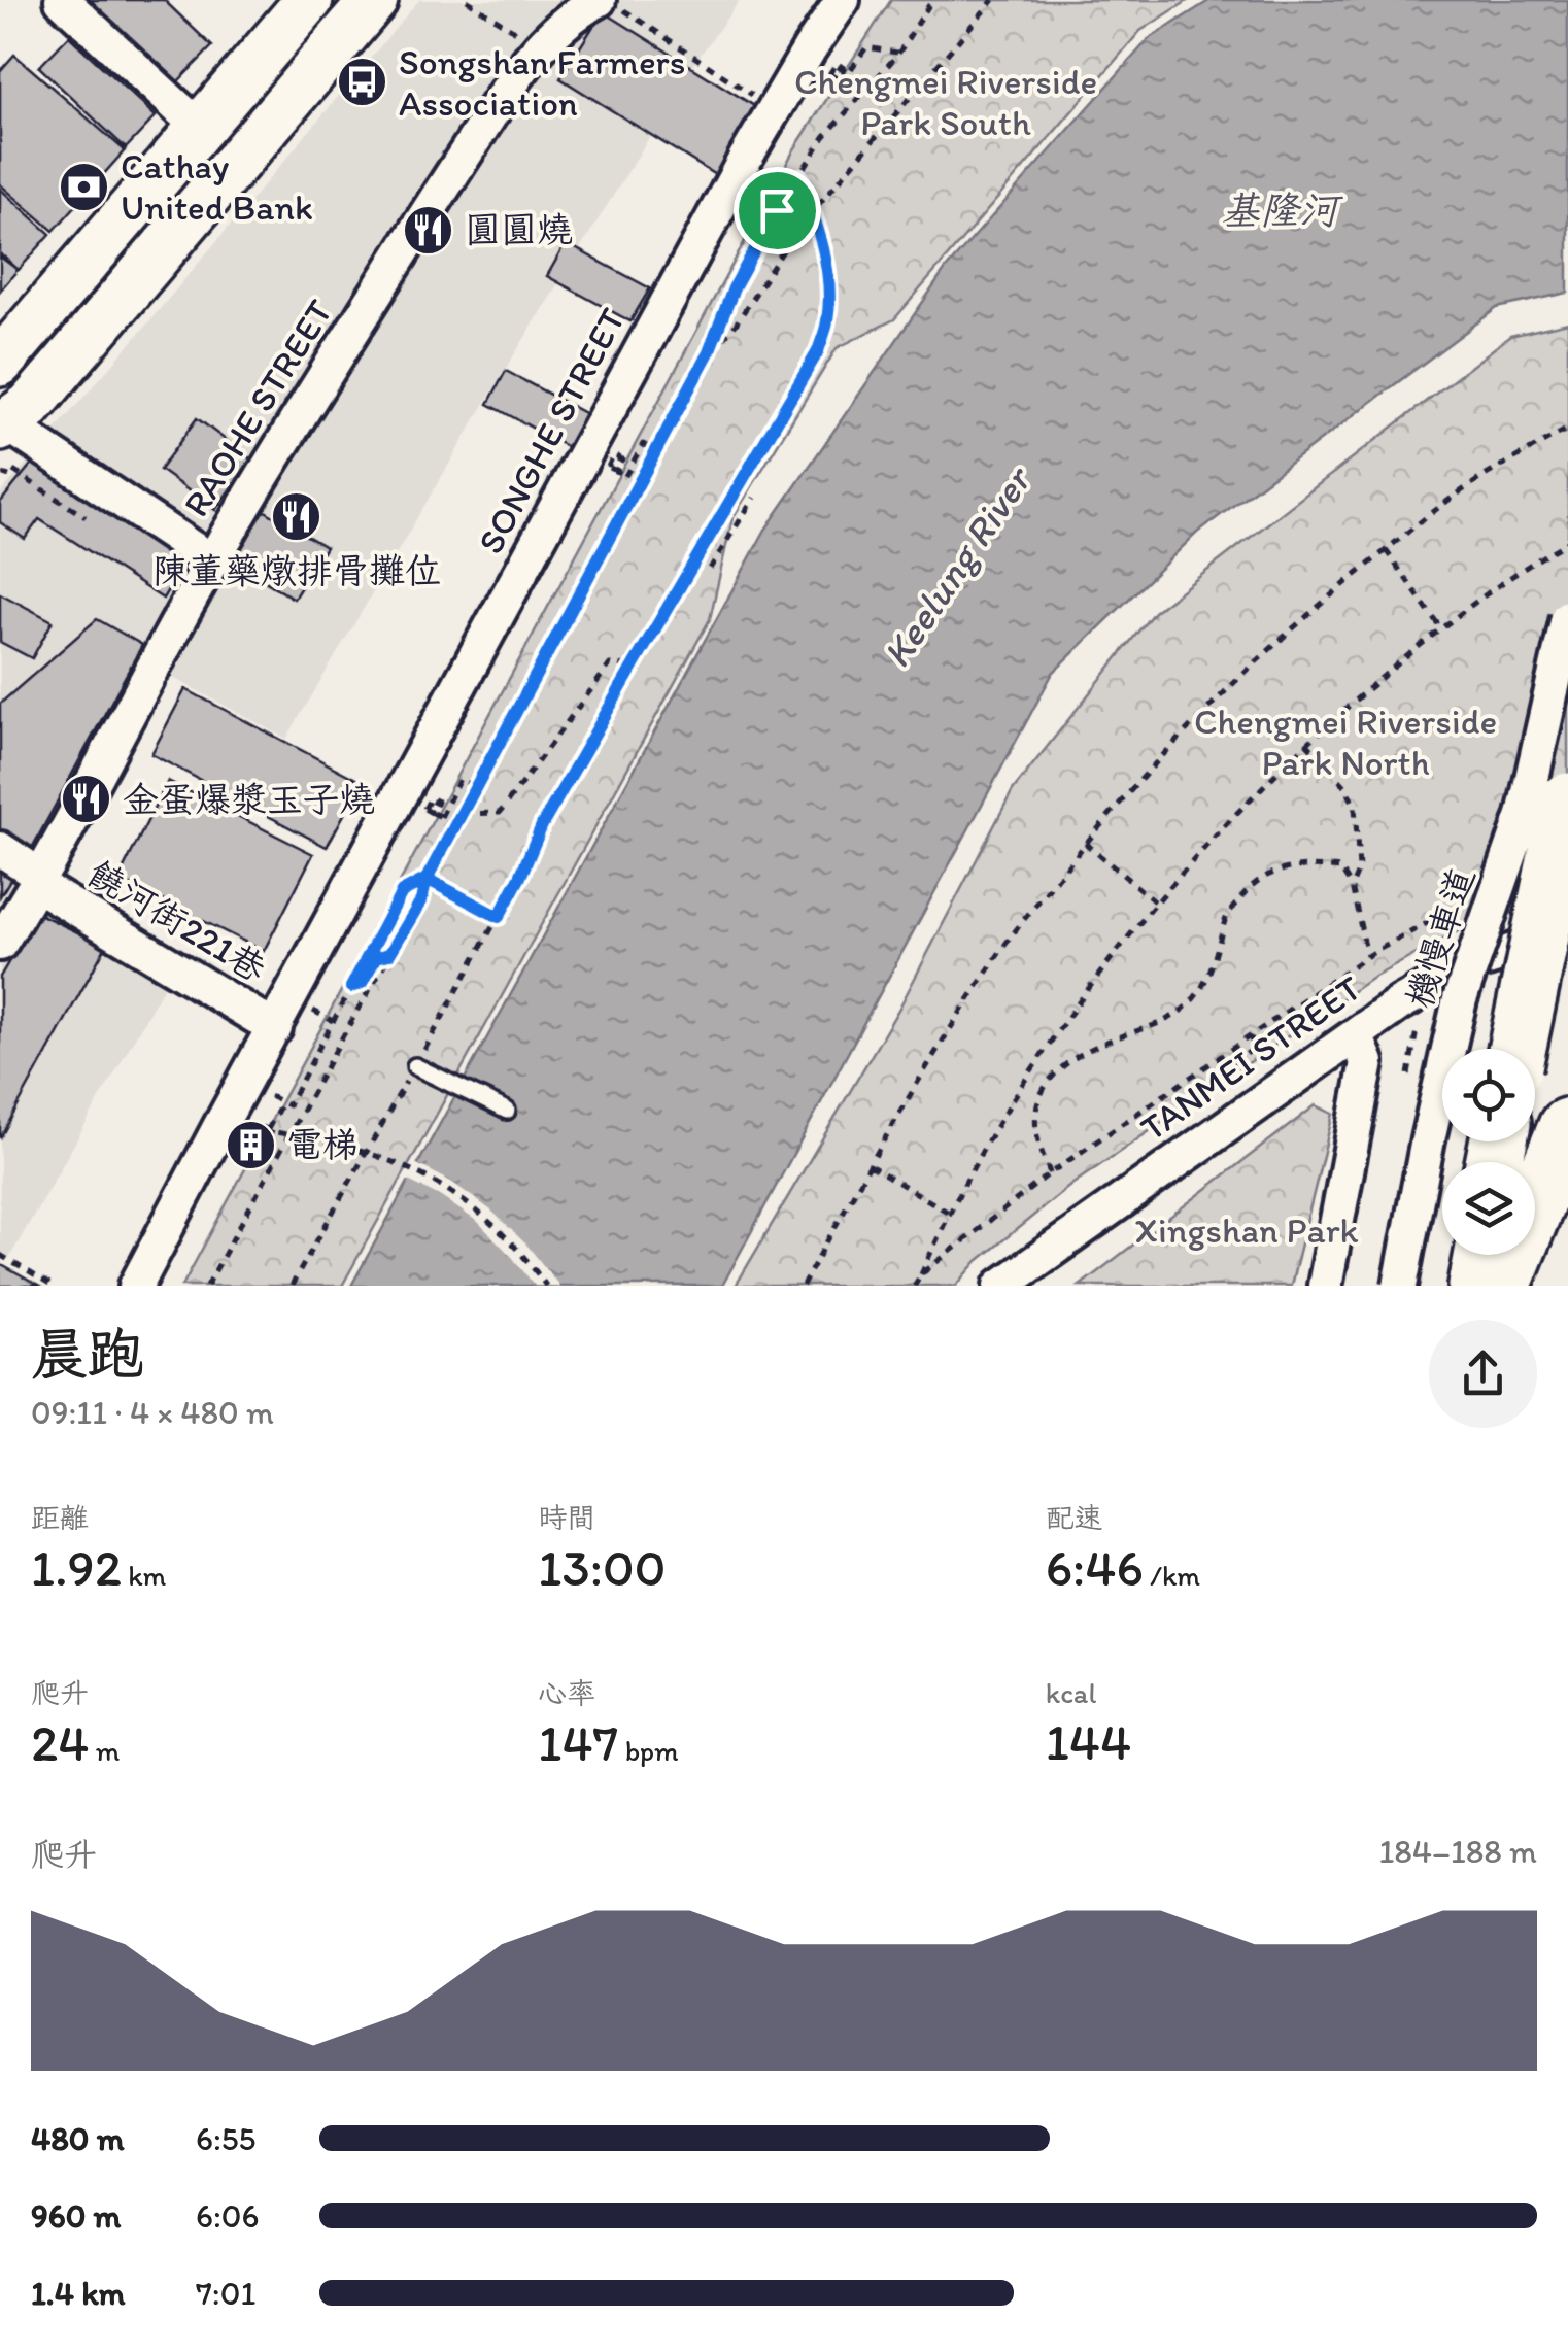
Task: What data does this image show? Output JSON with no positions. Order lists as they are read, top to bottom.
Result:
{
  "streets": {
    "street": [
      "RAOHE STREET",
      "SONGHE STREET",
      "饒河街221巷",
      "機慢車道",
      "TANMEI STREET"
    ]
  },
  "crossings": [
    ["RAOHE STREET", "饒河街221巷"],
    ["SONGHE STREET", "饒河街221巷"]
  ],
  "water": ["基隆河", "Keelung River"],
  "parks": ["Chengmei Riverside Park South", "Chengmei Riverside Park North", "Xingshan Park"],
  "places": {
    "bus stop": ["Songshan Farmers Association"],
    "bank": ["Cathay United Bank"],
    "restaurant": ["圓圓燒", "陳董藥燉排骨攤位", "金蛋爆漿玉子燒"],
    "building": ["電梯"]
  },
  "page": {
    "heading": ["晨跑", "09:11 · 4 × 480 m"],
    "stats": [
      ["距離", "1.92 km"],
      ["時間", "13:00"],
      ["配速", "6:46 /km"],
      ["爬升", "24 m"],
      ["心率", "147 bpm"],
      ["kcal", "144"]
    ],
    "chart": ["爬升", "184–188 m"],
    "list": [
      {
        "name": "480 m",
        "note": "6:55"
      },
      {
        "name": "960 m",
        "note": "6:06"
      },
      {
        "name": "1.4 km",
        "note": "7:01"
      }
    ]
  }
}
